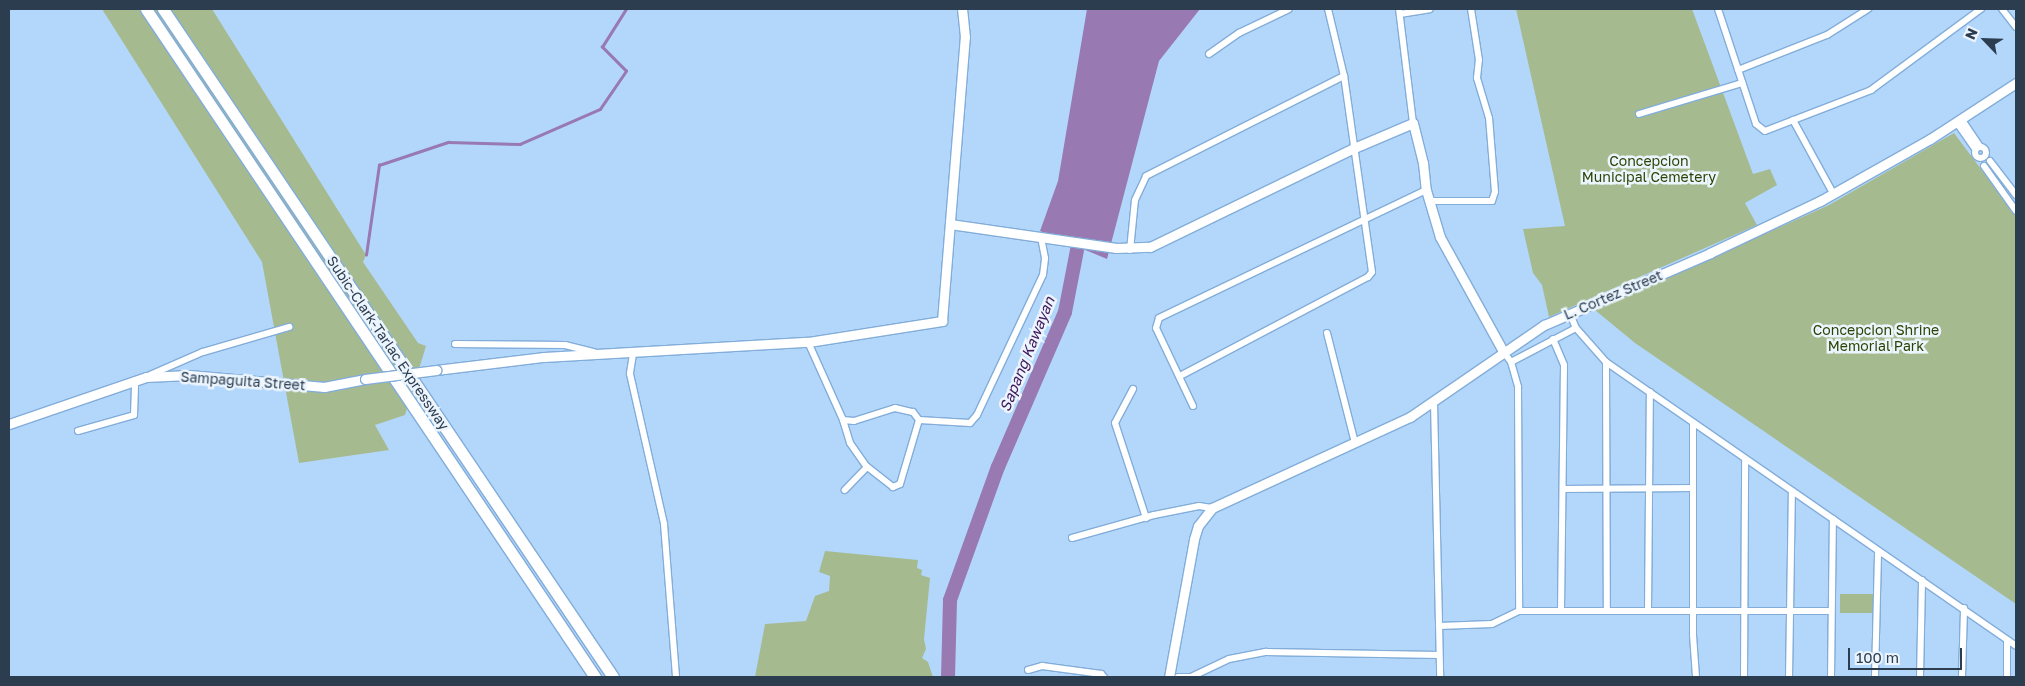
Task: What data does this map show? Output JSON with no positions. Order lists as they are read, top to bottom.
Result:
{
  "streets": {
    "highway": ["Subic-Clark-Tarlac Expressway"],
    "street": ["L. Cortez Street", "Sampaguita Street"]
  },
  "water": ["Sapang Kawayan"],
  "parks": ["Concepcion Municipal Cemetery", "Concepcion Shrine Memorial Park"],
  "scale_bar": "100 m",
  "north": "top left"
}
